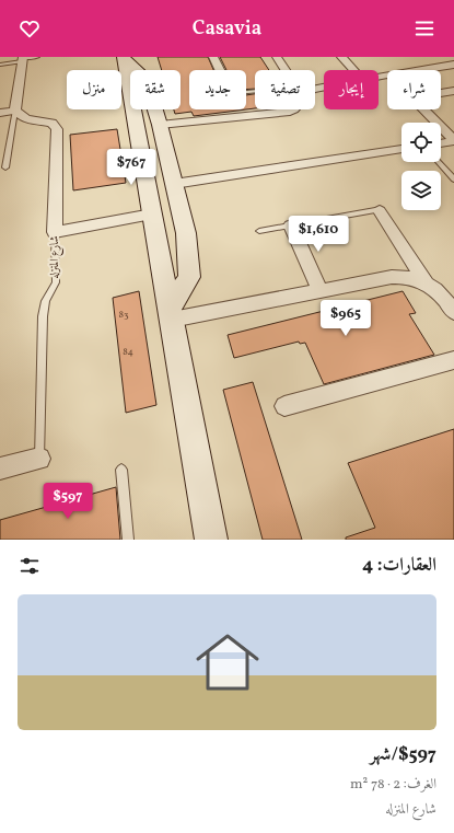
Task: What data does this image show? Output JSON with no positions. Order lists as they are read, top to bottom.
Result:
{
  "streets": {
    "street": ["شارع المنزله"]
  },
  "house_numbers": ["83", "84"],
  "page": {
    "header": "Casavia",
    "chip": [
      "شراء",
      "إيجار",
      "تصفية",
      "جديد",
      "شقة",
      "منزل"
    ],
    "price": [
      "$767",
      "$1,610",
      "$965",
      "$597"
    ],
    "heading": "العقارات: 4",
    "list": [
      {
        "name": "$597/شهر",
        "note": "الغرف: 2 · 78 m² · شارع المنزله"
      }
    ]
  }
}
